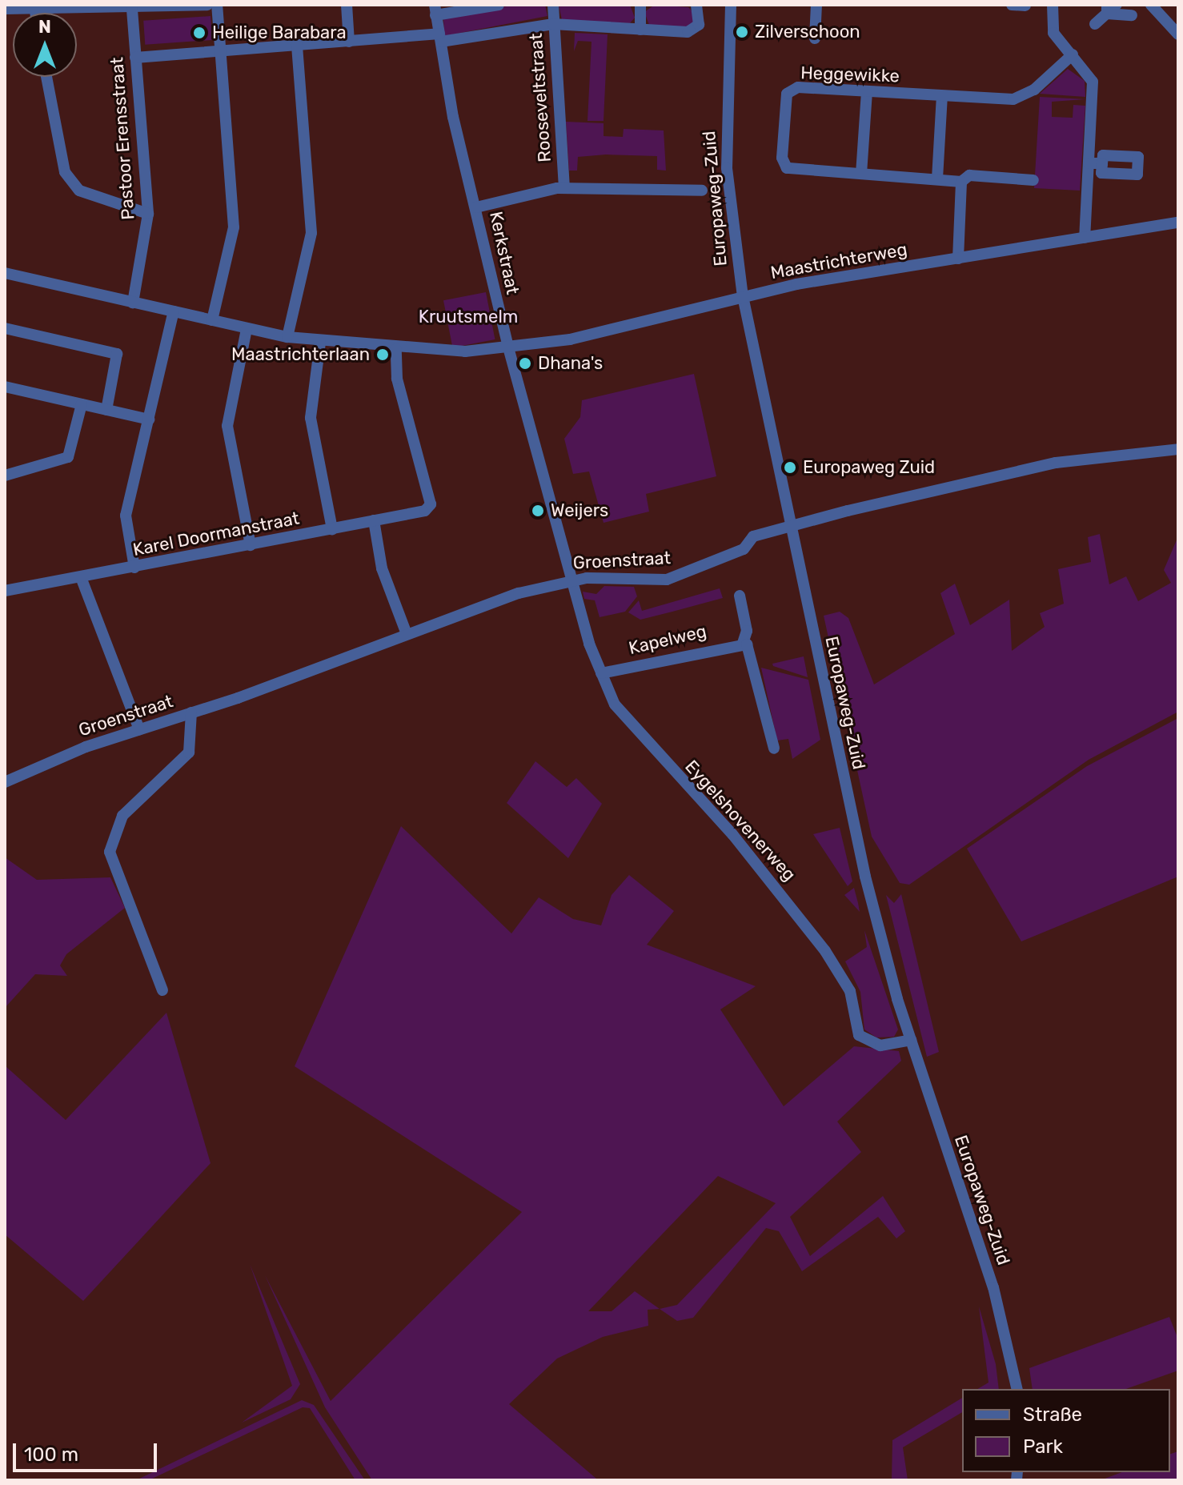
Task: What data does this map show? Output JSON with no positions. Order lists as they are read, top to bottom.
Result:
{
  "streets": {
    "street": [
      "Heggewikke",
      "Rooseveltstraat",
      "Pastoor Erensstraat",
      "Europaweg-Zuid",
      "Kerkstraat",
      "Maastrichterweg",
      "Karel Doormanstraat",
      "Groenstraat",
      "Kapelweg",
      "Eygelshovenerweg"
    ]
  },
  "crossings": [
    ["Europaweg-Zuid", "Maastrichterweg"],
    ["Europaweg-Zuid", "Groenstraat"],
    ["Europaweg-Zuid", "Eygelshovenerweg"],
    ["Kerkstraat", "Maastrichterweg"],
    ["Kerkstraat", "Groenstraat"],
    ["Kerkstraat", "Eygelshovenerweg"],
    ["Groenstraat", "Eygelshovenerweg"],
    ["Kapelweg", "Eygelshovenerweg"]
  ],
  "parks": ["Kruutsmelm"],
  "places": [
    "Zilverschoon",
    "Heilige Barabara",
    "Maastrichterlaan",
    "Dhana's",
    "Europaweg Zuid",
    "Weijers"
  ],
  "legend": ["Straße", "Park"],
  "scale_bar": "100 m",
  "north": "top"
}
